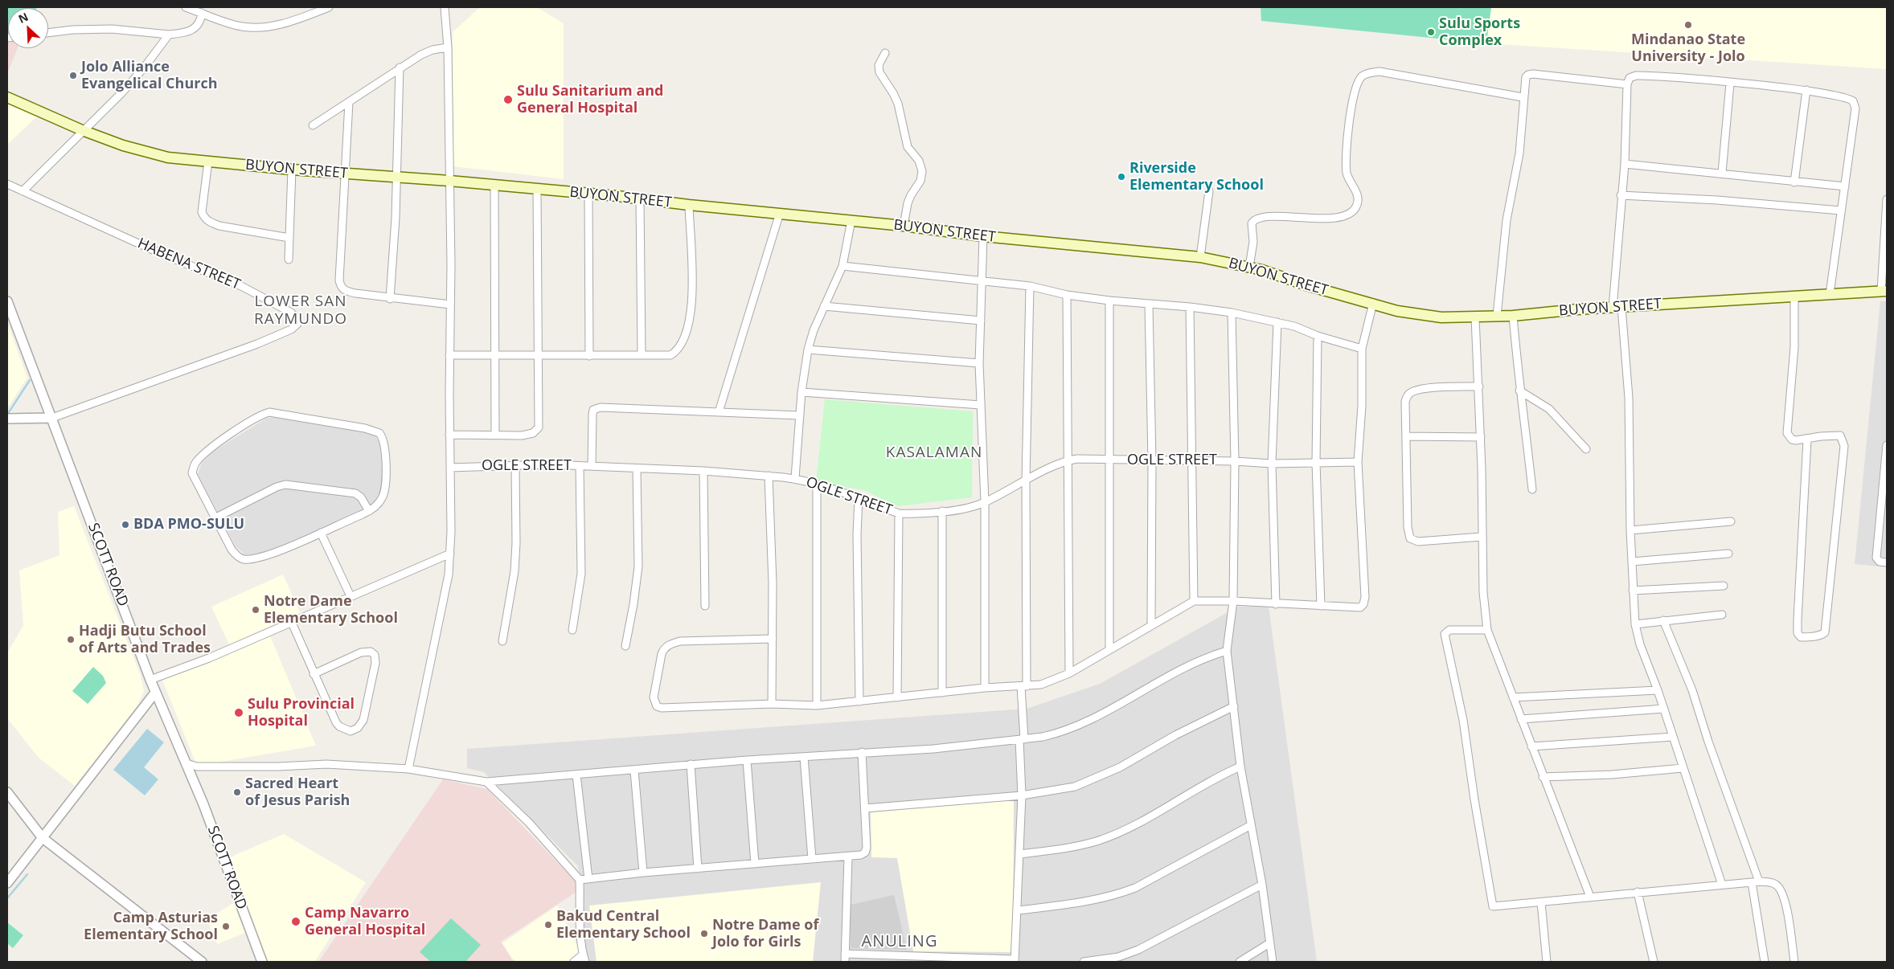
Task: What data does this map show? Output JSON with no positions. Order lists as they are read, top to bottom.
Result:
{
  "streets": {
    "main road": ["BUYON STREET"],
    "street": ["HABENA STREET", "OGLE STREET", "SCOTT ROAD"]
  },
  "crossings": [
    ["HABENA STREET", "SCOTT ROAD"]
  ],
  "districts": ["LOWER SAN RAYMUNDO", "KASALAMAN", "ANULING"],
  "places": [
    "Mindanao State University - Jolo",
    "Sulu Sports Complex",
    "Jolo Alliance Evangelical Church",
    "Sulu Sanitarium and General Hospital",
    "Riverside Elementary School",
    "BDA PMO-SULU",
    "Notre Dame Elementary School",
    "Hadji Butu School of Arts and Trades",
    "Sulu Provincial Hospital",
    "Sacred Heart of Jesus Parish",
    "Camp Navarro General Hospital",
    "Bakud Central Elementary School",
    "Camp Asturias Elementary School",
    "Notre Dame of Jolo for Girls"
  ],
  "north": "top left"
}
